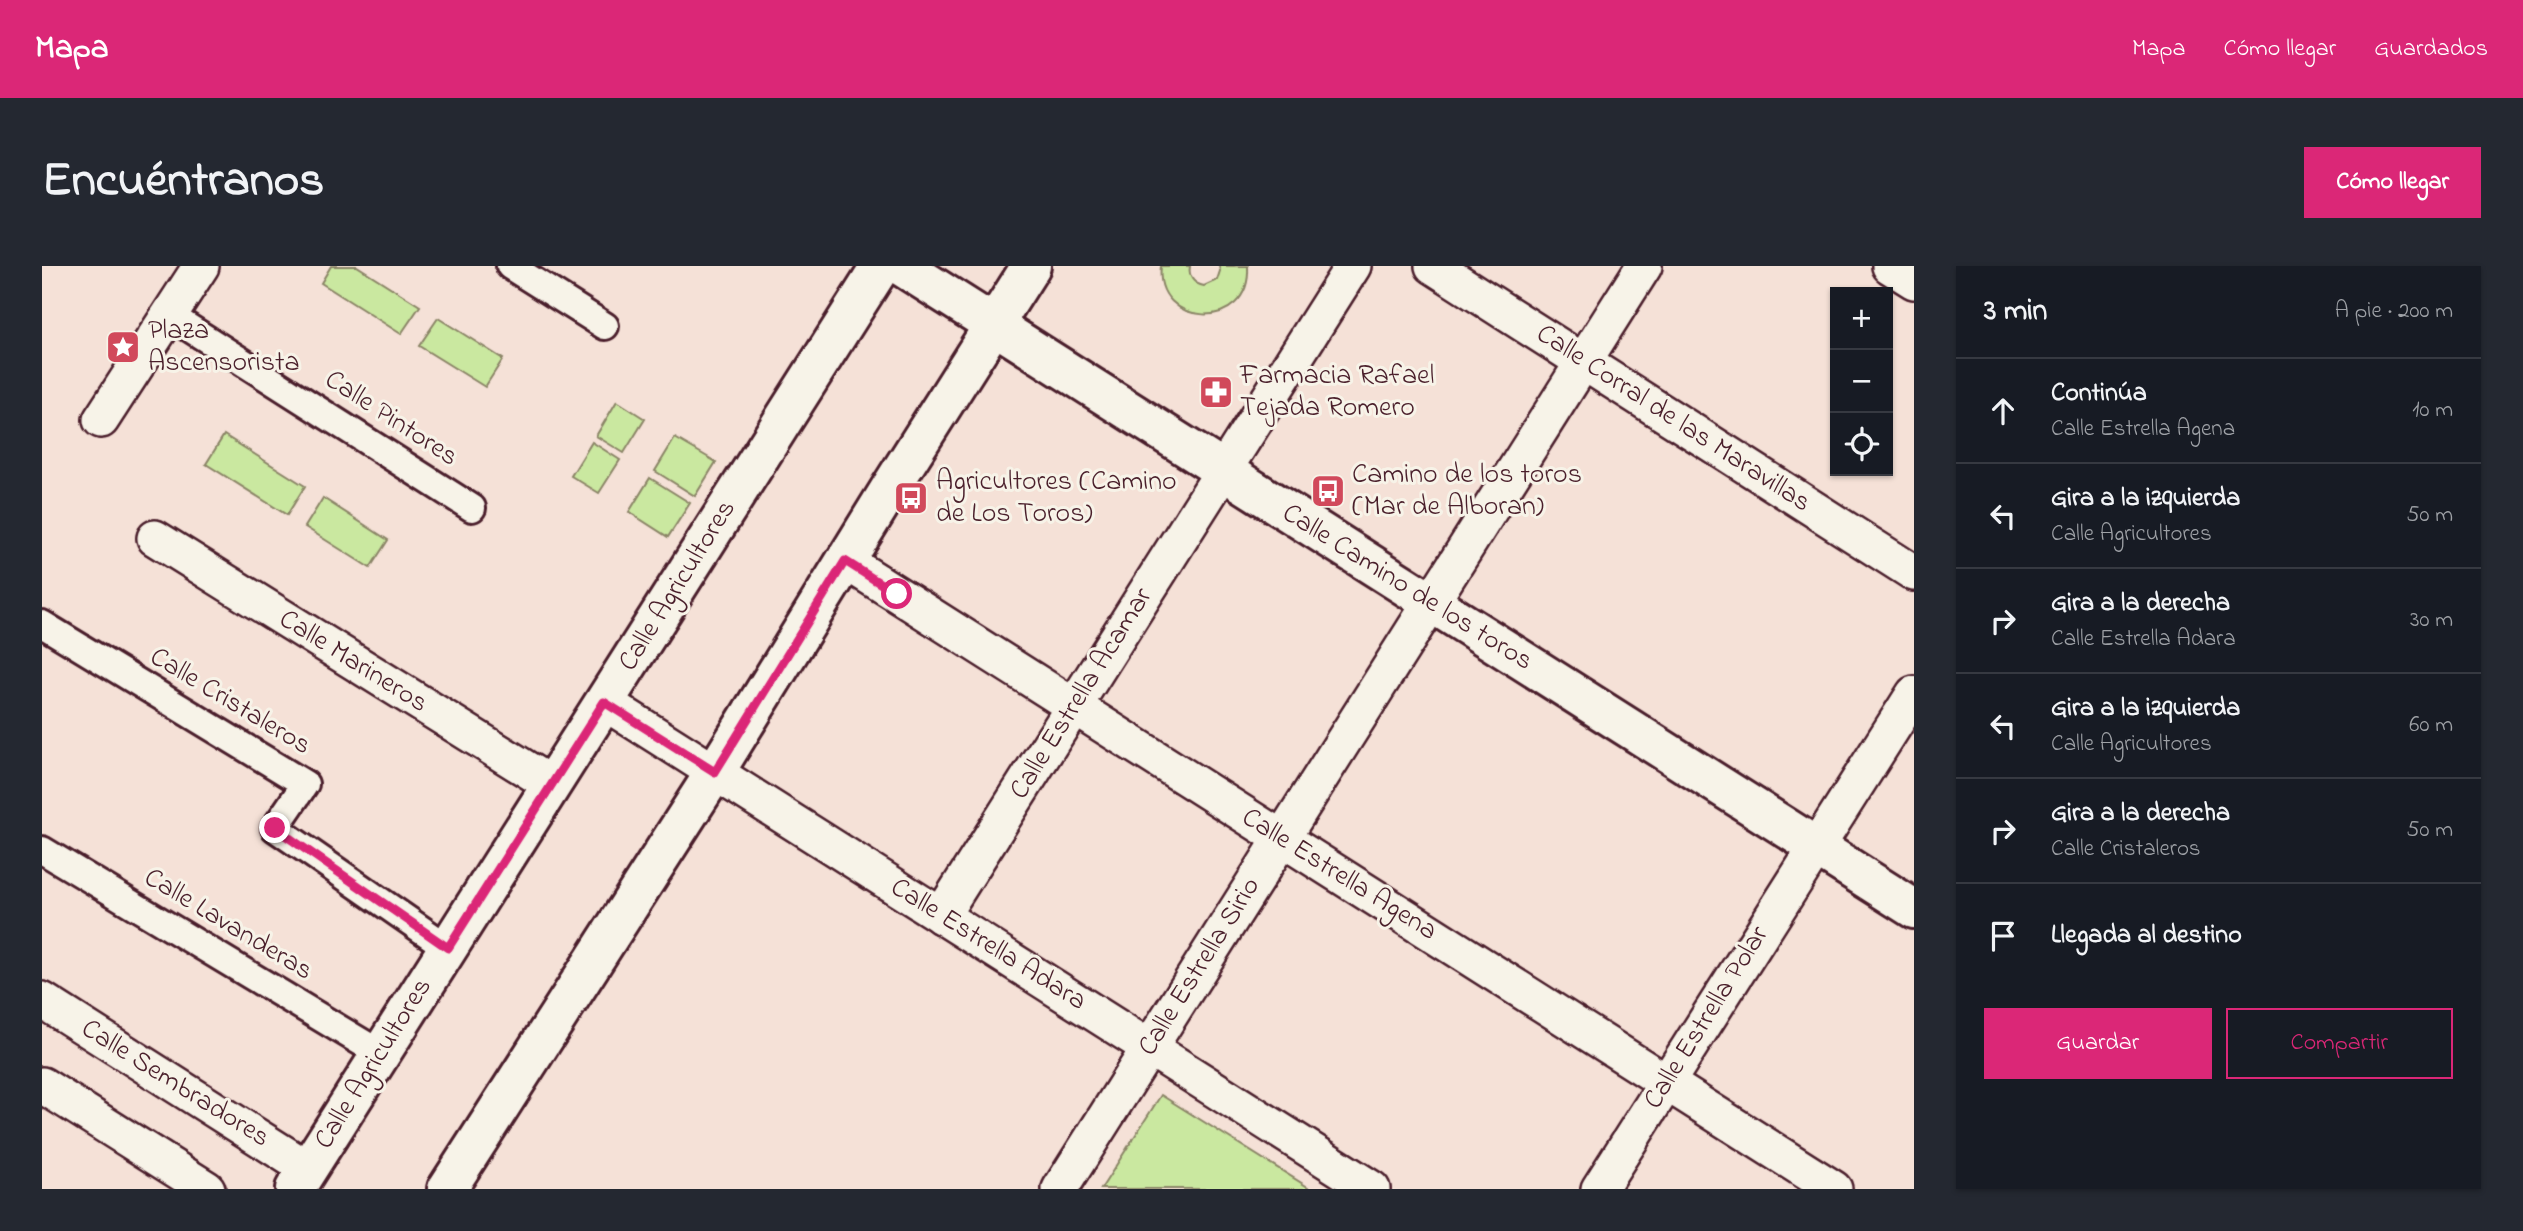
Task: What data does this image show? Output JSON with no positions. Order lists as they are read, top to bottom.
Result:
{
  "streets": {
    "street": [
      "Calle Pintores",
      "Calle Corral de las Maravillas",
      "Calle Agricultores",
      "Calle Camino de los toros",
      "Calle Marineros",
      "Calle Estrella Acamar",
      "Calle Cristaleros",
      "Calle Estrella Agena",
      "Calle Lavanderas",
      "Calle Estrella Adara",
      "Calle Estrella Sirio",
      "Calle Estrella Polar",
      "Calle Sembradores"
    ]
  },
  "crossings": [
    ["Calle Corral de las Maravillas", "Calle Estrella Sirio"],
    ["Calle Agricultores", "Calle Marineros"],
    ["Calle Agricultores", "Calle Cristaleros"],
    ["Calle Agricultores", "Calle Lavanderas"],
    ["Calle Agricultores", "Calle Estrella Adara"],
    ["Calle Agricultores", "Calle Sembradores"],
    ["Calle Camino de los toros", "Calle Estrella Acamar"],
    ["Calle Camino de los toros", "Calle Estrella Sirio"],
    ["Calle Camino de los toros", "Calle Estrella Polar"],
    ["Calle Estrella Acamar", "Calle Estrella Agena"],
    ["Calle Estrella Acamar", "Calle Estrella Adara"],
    ["Calle Estrella Agena", "Calle Estrella Sirio"],
    ["Calle Estrella Agena", "Calle Estrella Polar"],
    ["Calle Estrella Adara", "Calle Estrella Sirio"]
  ],
  "places": {
    "place": ["Plaza Ascensorista"],
    "pharmacy": ["Farmacia Rafael Tejada Romero"],
    "bus stop": ["Camino de los toros (Mar de Alboran)", "Agricultores (Camino de Los Toros)"]
  },
  "page": {
    "header": "Mapa",
    "nav": ["Mapa", "Cómo llegar", "Guardados"],
    "title": "Encuéntranos",
    "buttons": [
      "Cómo llegar",
      ["Guardar", "Compartir"]
    ],
    "heading": ["3 min", "A pie · 200 m"],
    "map_buttons": ["+", "−"],
    "list": [
      ["Continúa", "Calle Estrella Agena", "10 m"],
      ["Gira a la izquierda", "Calle Agricultores", "50 m"],
      ["Gira a la derecha", "Calle Estrella Adara", "30 m"],
      ["Gira a la izquierda", "Calle Agricultores", "60 m"],
      ["Gira a la derecha", "Calle Cristaleros", "50 m"],
      "Llegada al destino"
    ]
  }
}
